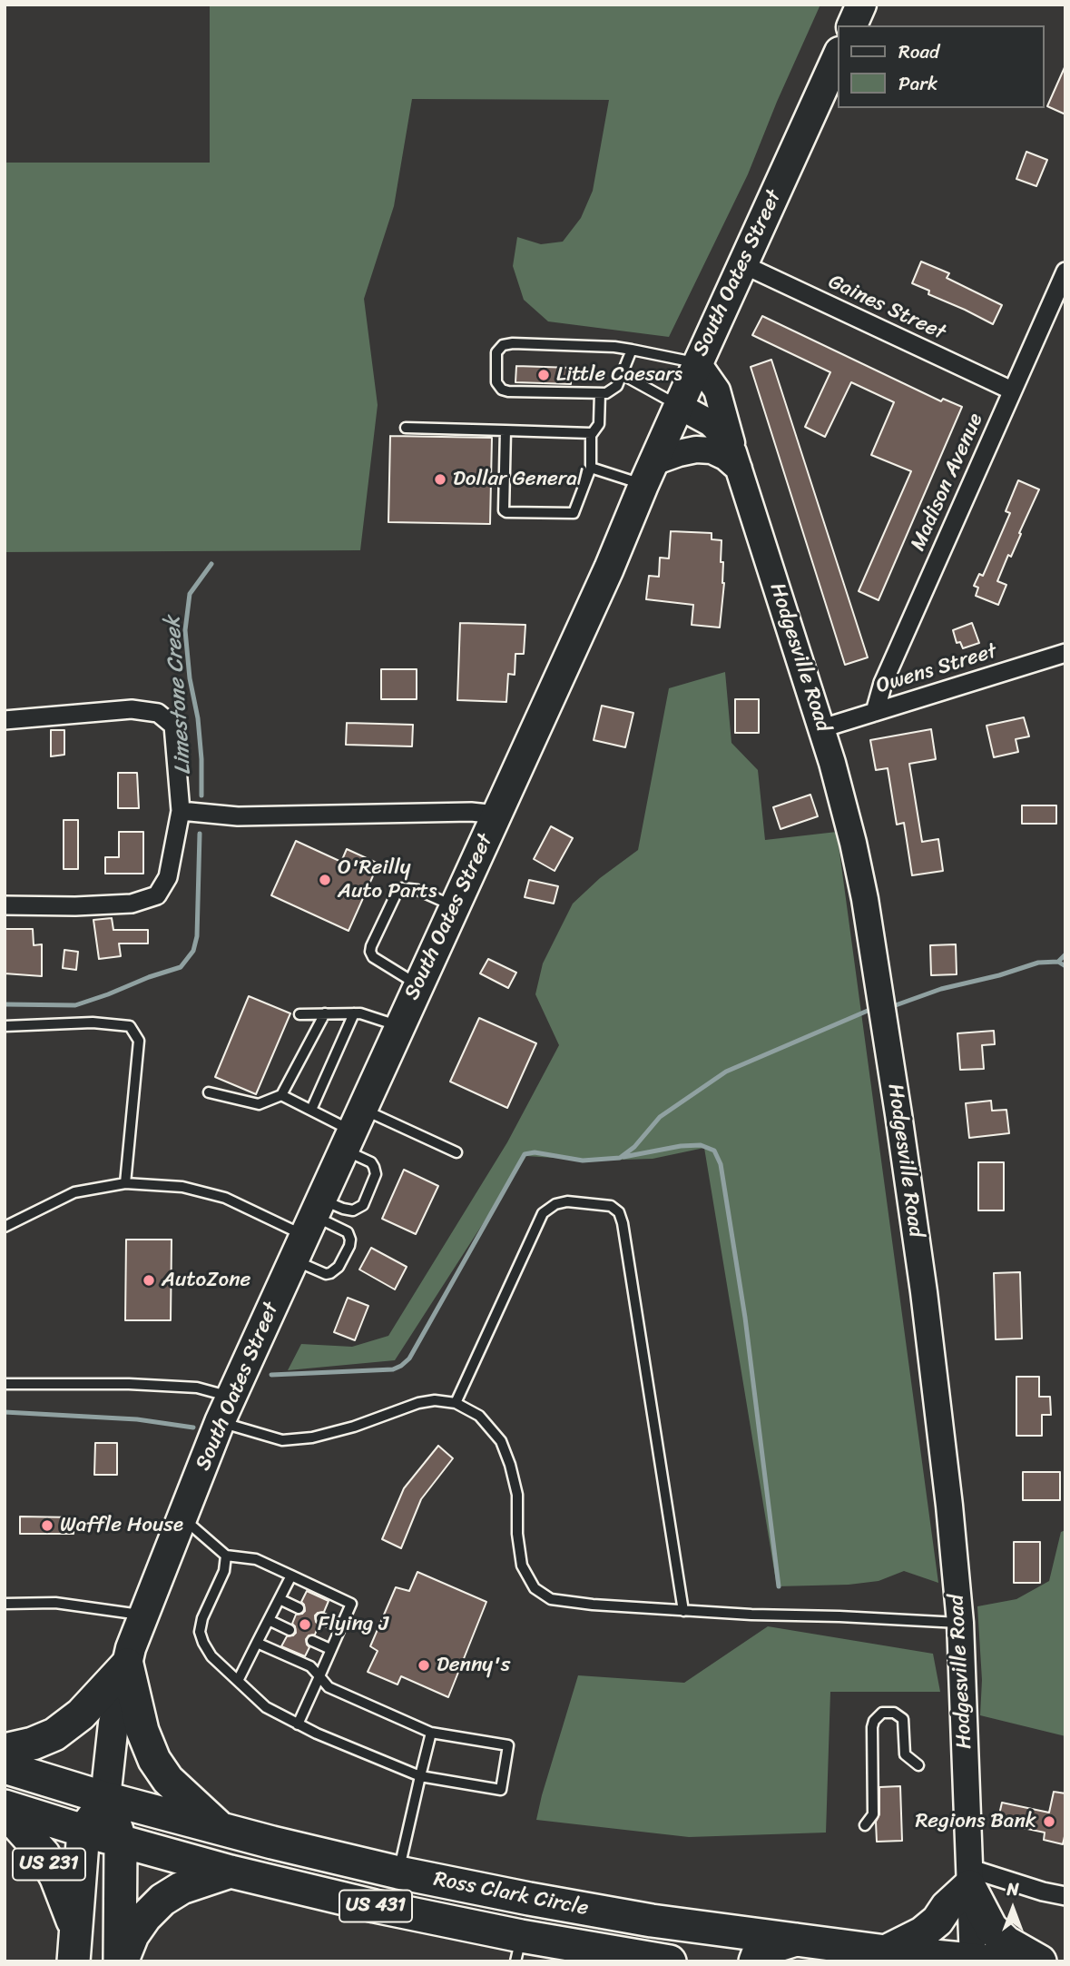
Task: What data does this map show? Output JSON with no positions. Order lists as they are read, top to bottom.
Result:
{
  "streets": {
    "highway": [
      "South Oates Street",
      "US 231",
      "Ross Clark Circle",
      "US 431"
    ],
    "street": [
      "Gaines Street",
      "Madison Avenue",
      "Hodgesville Road",
      "Owens Street"
    ]
  },
  "crossings": [
    ["South Oates Street", "Gaines Street"],
    ["South Oates Street", "Hodgesville Road"],
    ["South Oates Street", "US 231"],
    ["South Oates Street", "Ross Clark Circle"],
    ["Gaines Street", "Madison Avenue"],
    ["Madison Avenue", "Owens Street"],
    ["Hodgesville Road", "Owens Street"],
    ["Hodgesville Road", "Ross Clark Circle"],
    ["US 231", "Ross Clark Circle"]
  ],
  "water": ["Limestone Creek"],
  "places": [
    "Little Caesars",
    "Dollar General",
    "O'Reilly Auto Parts",
    "AutoZone",
    "Waffle House",
    "Flying J",
    "Denny's",
    "Regions Bank"
  ],
  "legend": ["Road", "Park"],
  "north": "top"
}
